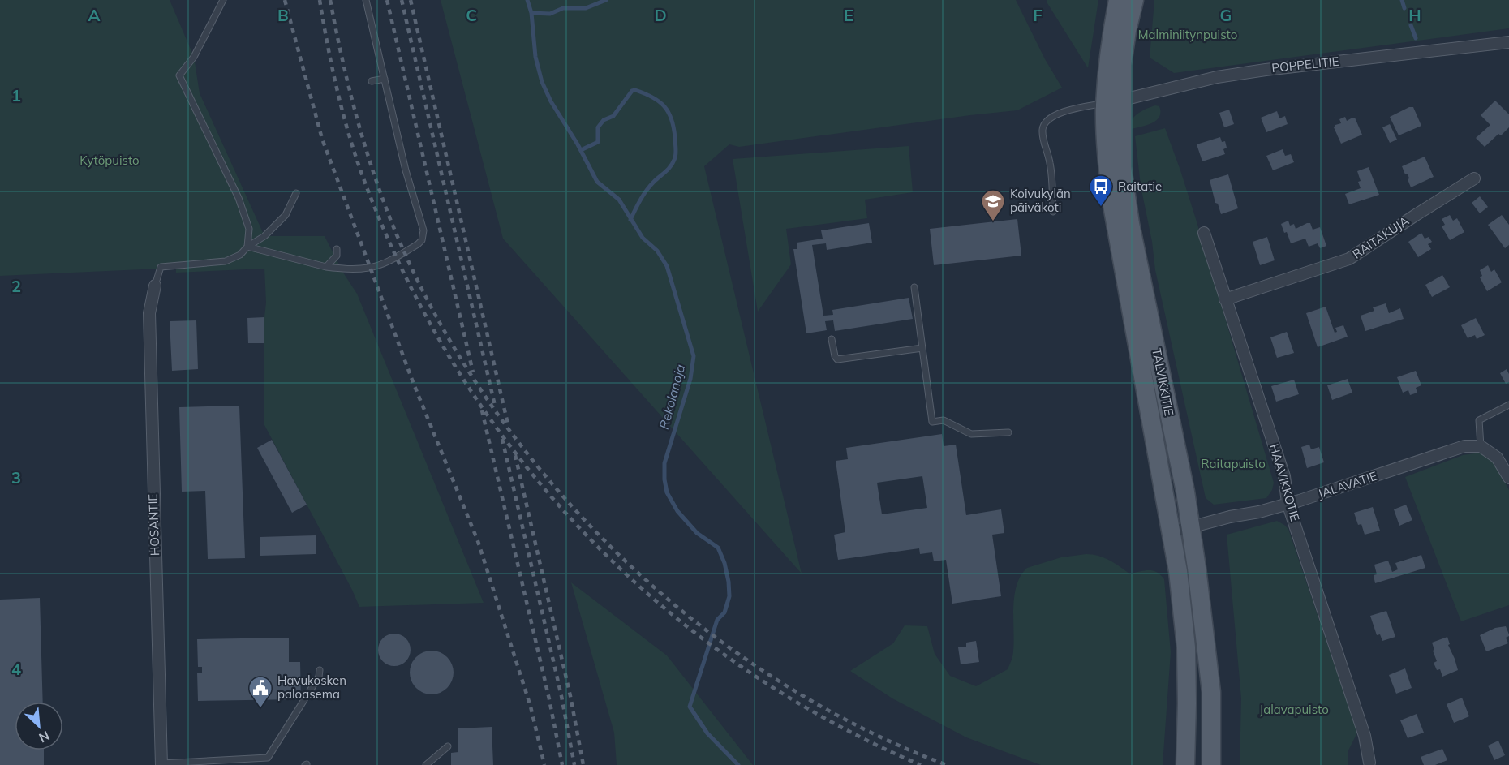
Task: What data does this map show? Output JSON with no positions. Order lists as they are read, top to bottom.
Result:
{
  "streets": {
    "main road": ["TALVIKKITIE"],
    "street": [
      "POPPELITIE",
      "RAITAKUJA",
      "HAAVIKKOTIE",
      "JALAVATIE",
      "HOSANTIE"
    ]
  },
  "crossings": [
    ["POPPELITIE", "TALVIKKITIE"],
    ["RAITAKUJA", "HAAVIKKOTIE"],
    ["TALVIKKITIE", "JALAVATIE"],
    ["HAAVIKKOTIE", "JALAVATIE"]
  ],
  "water": ["Rekolanoja"],
  "parks": [
    "Malminiitynpuisto",
    "Kytöpuisto",
    "Raitapuisto",
    "Jalavapuisto"
  ],
  "places": {
    "bus stop": ["Raitatie"],
    "school or university": ["Koivukylän päiväkoti"],
    "public building": ["Havukosken paloasema"]
  },
  "north": "bottom right",
  "grid": {
    "columns": [
      "A",
      "B",
      "C",
      "D",
      "E",
      "F",
      "G",
      "H"
    ],
    "rows": [
      "1",
      "2",
      "3",
      "4"
    ]
  }
}
